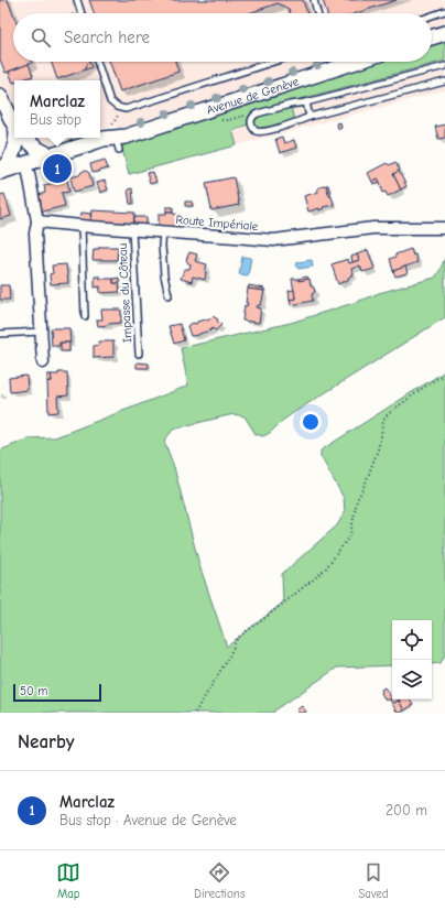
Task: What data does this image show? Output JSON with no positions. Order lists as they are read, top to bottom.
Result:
{
  "streets": {
    "main road": ["Avenue de Genève"],
    "street": ["Route Impériale"],
    "lane": ["Impasse du Côteau"]
  },
  "crossings": [
    ["Route Impériale", "Impasse du Côteau"]
  ],
  "scale_bar": "50 m",
  "page": {
    "search": "Search here",
    "popup": ["Marclaz", "Bus stop"],
    "pins": "1",
    "scale": "50 m",
    "heading": "Nearby",
    "list": [
      {
        "mark": "1",
        "name": "Marclaz",
        "note": "Bus stop · Avenue de Genève",
        "value": "200 m"
      }
    ],
    "nav": ["Map", "Directions", "Saved"]
  }
}
